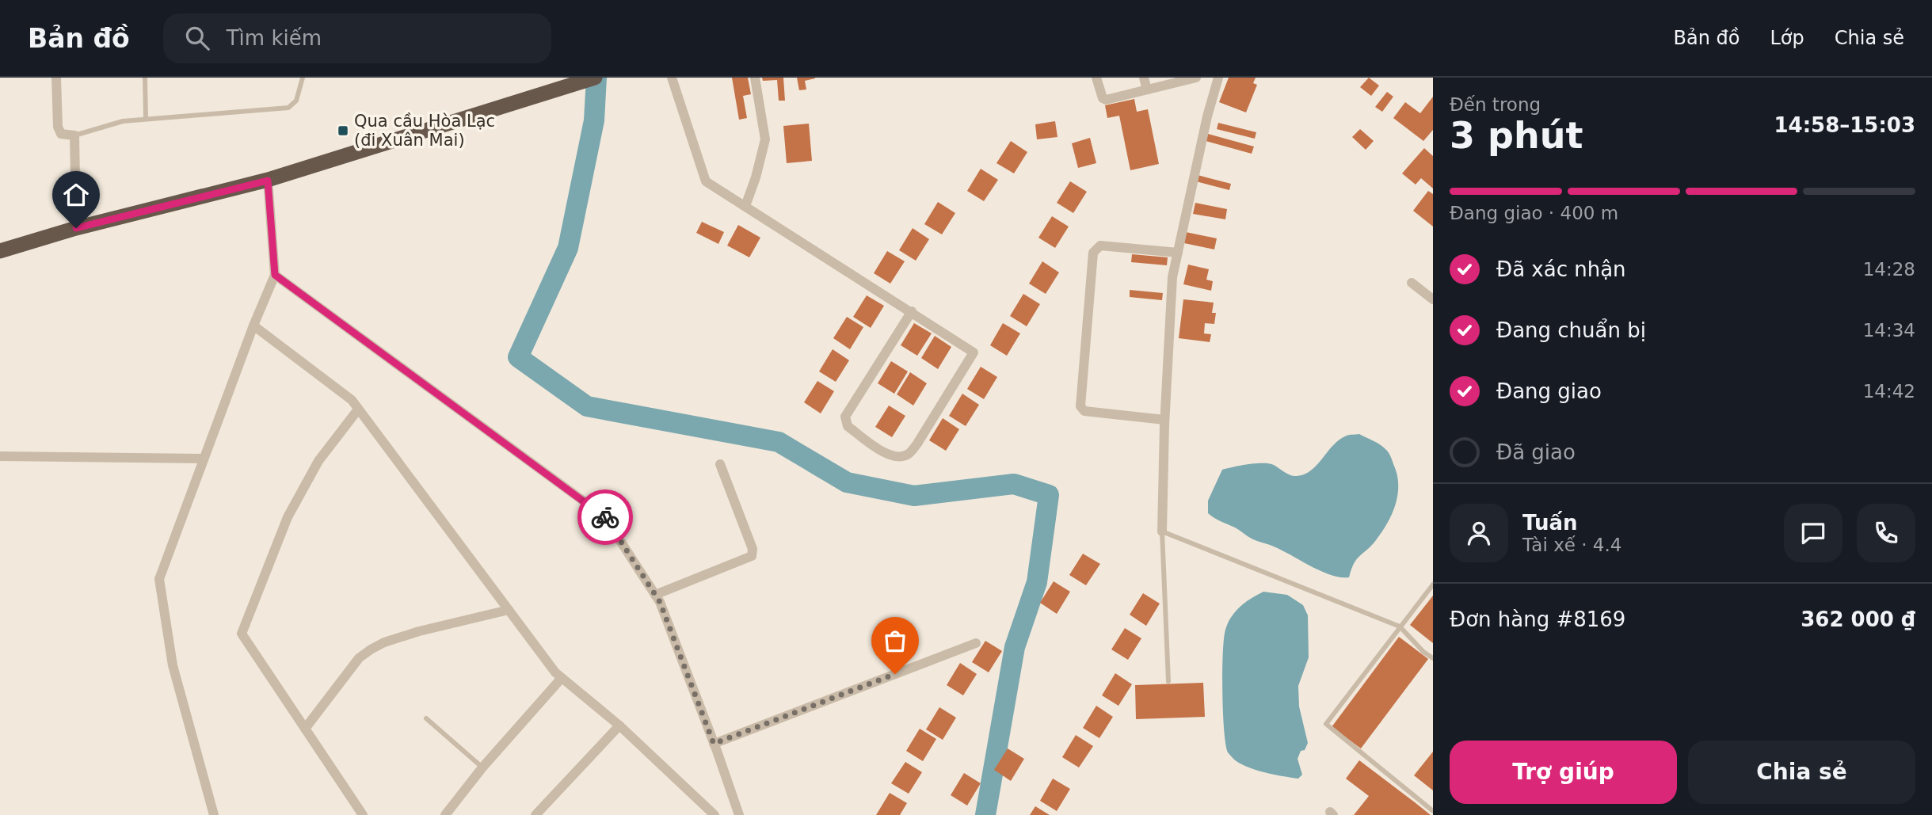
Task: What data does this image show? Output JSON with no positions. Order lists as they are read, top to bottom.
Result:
{
  "places": {
    "transit": ["Qua cầu Hòa Lạc (đi Xuân Mai)"]
  },
  "page": {
    "header": "Bản đồ",
    "search": "Tìm kiếm",
    "nav": ["Bản đồ", "Lớp", "Chia sẻ"],
    "heading": ["3 phút", "Đến trong", "14:58–15:03"],
    "panel": [
      "Tuấn",
      "Tài xế · 4.4",
      "Đơn hàng #8169",
      "362 000 ₫"
    ],
    "bar": "Đang giao · 400 m",
    "list": [
      ["Đã xác nhận", "14:28"],
      ["Đang chuẩn bị", "14:34"],
      ["Đang giao", "14:42"],
      "Đã giao"
    ],
    "buttons": ["Trợ giúp", "Chia sẻ"]
  }
}
